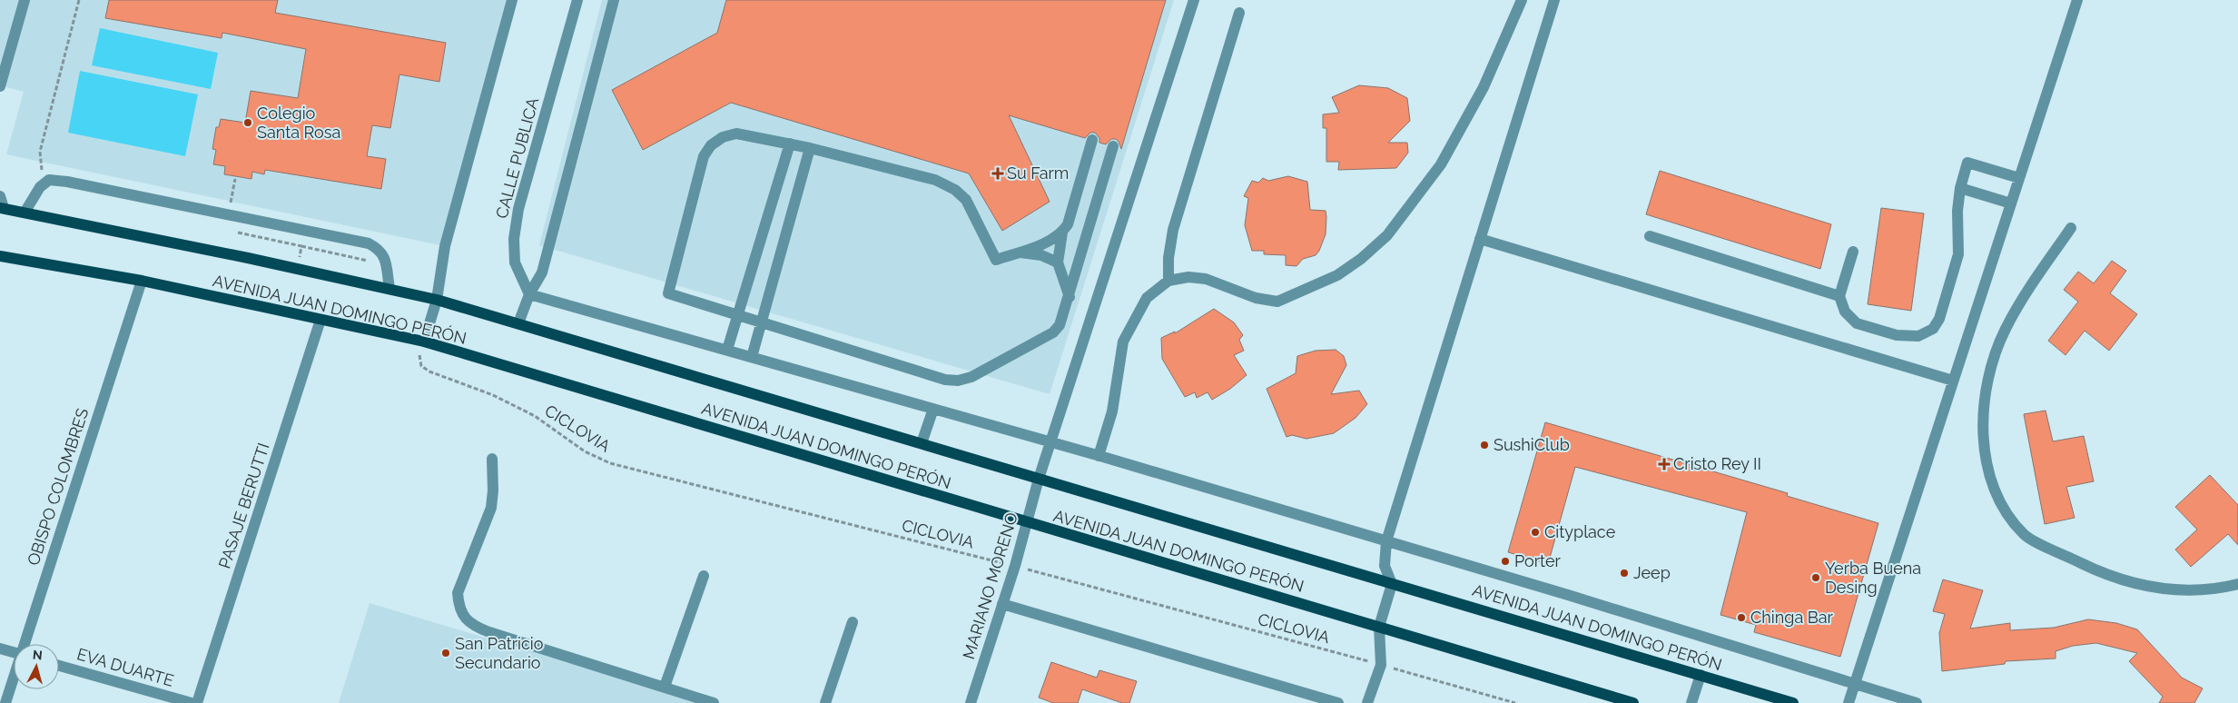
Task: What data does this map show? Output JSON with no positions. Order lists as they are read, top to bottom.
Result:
{
  "streets": {
    "main road": ["AVENIDA JUAN DOMINGO PERÓN"],
    "street": [
      "CALLE PUBLICA",
      "OBISPO COLOMBRES",
      "PASAJE BERUTTI",
      "MARIANO MORENO",
      "EVA DUARTE"
    ],
    "path": ["CICLOVIA"]
  },
  "crossings": [
    ["AVENIDA JUAN DOMINGO PERÓN", "CICLOVIA"],
    ["AVENIDA JUAN DOMINGO PERÓN", "OBISPO COLOMBRES"],
    ["AVENIDA JUAN DOMINGO PERÓN", "PASAJE BERUTTI"],
    ["AVENIDA JUAN DOMINGO PERÓN", "MARIANO MORENO"],
    ["CICLOVIA", "MARIANO MORENO"]
  ],
  "places": {
    "other": [
      "Colegio Santa Rosa",
      "SushiClub",
      "Cityplace",
      "Porter",
      "Jeep",
      "Yerba Buena Desing",
      "Chinga Bar",
      "San Patricio Secundario"
    ],
    "health": ["Su Farm", "Cristo Rey II"]
  },
  "north": "top"
}
